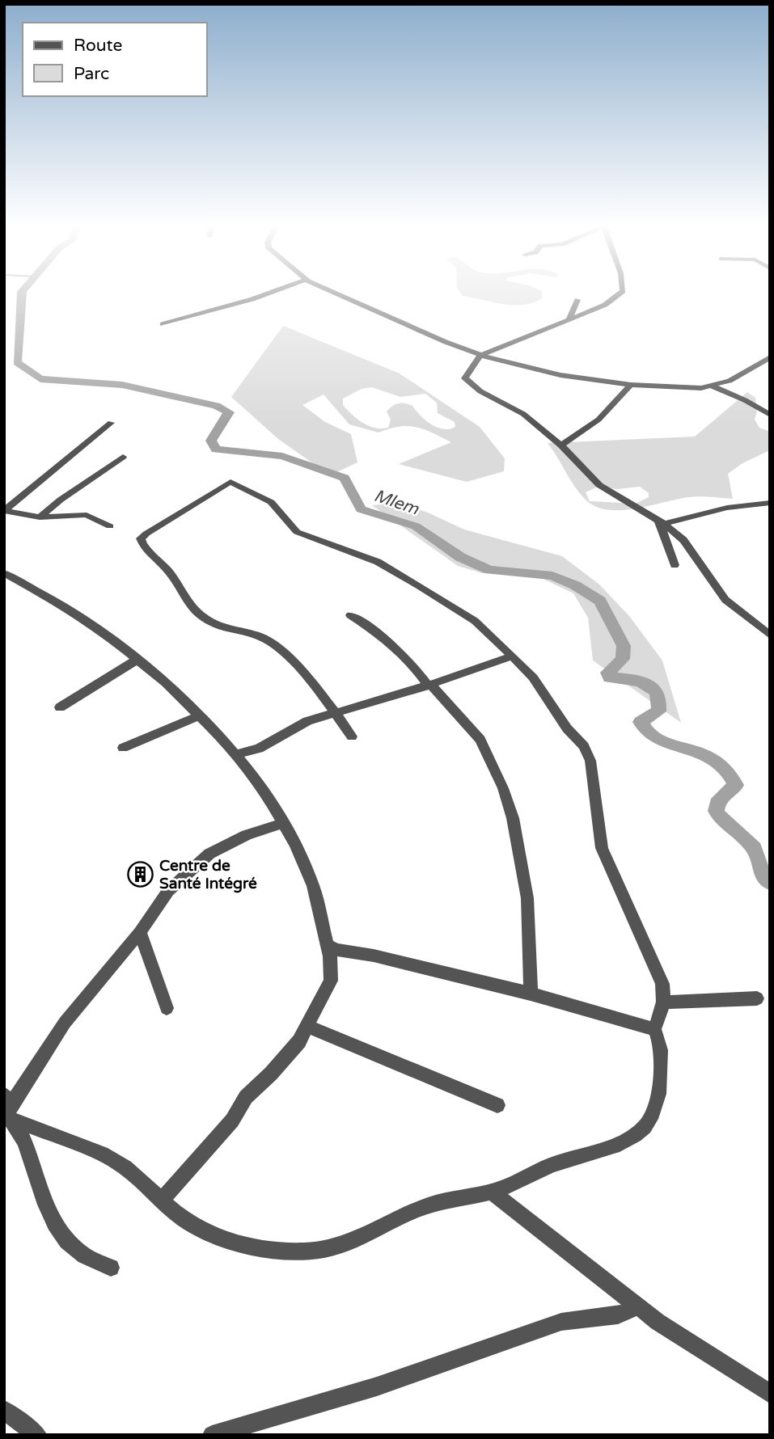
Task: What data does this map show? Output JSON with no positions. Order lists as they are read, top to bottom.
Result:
{
  "water": ["Mlem"],
  "places": {
    "building": ["Centre de Santé Intégré"]
  },
  "legend": ["Route", "Parc"]
}
